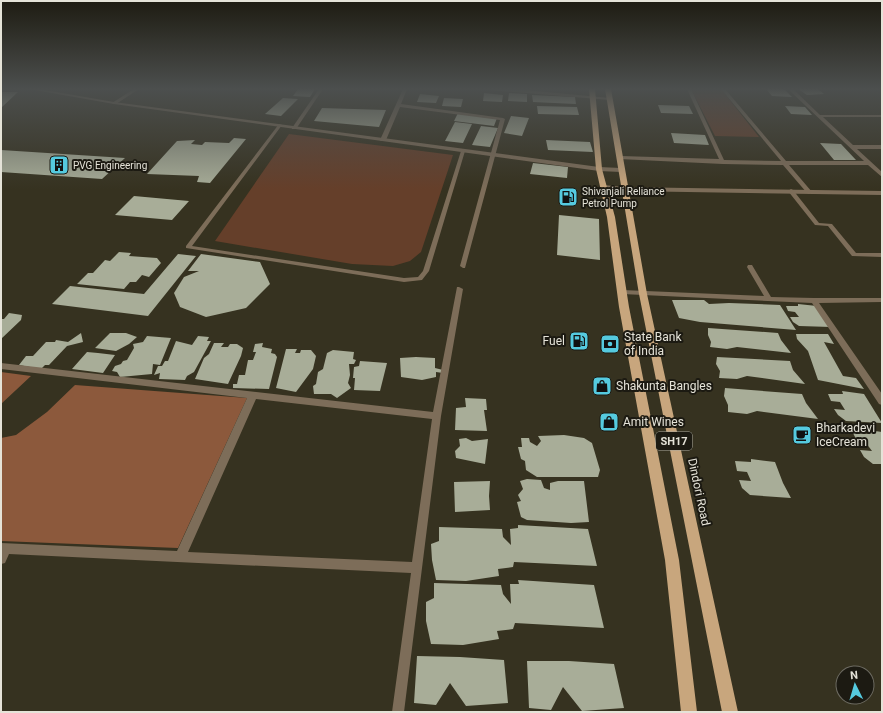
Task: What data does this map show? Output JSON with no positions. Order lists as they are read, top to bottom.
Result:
{
  "streets": {
    "main road": ["SH17", "Dindori Road"]
  },
  "places": {
    "building": ["PVG Engineering"],
    "fuel station": ["Shivanjali Reliance Petrol Pump", "Fuel"],
    "bank": ["State Bank of India"],
    "shop": ["Shakunta Bangles", "Amit Wines"],
    "cafe": ["Bharkadevi IceCream"]
  },
  "north": "top"
}
